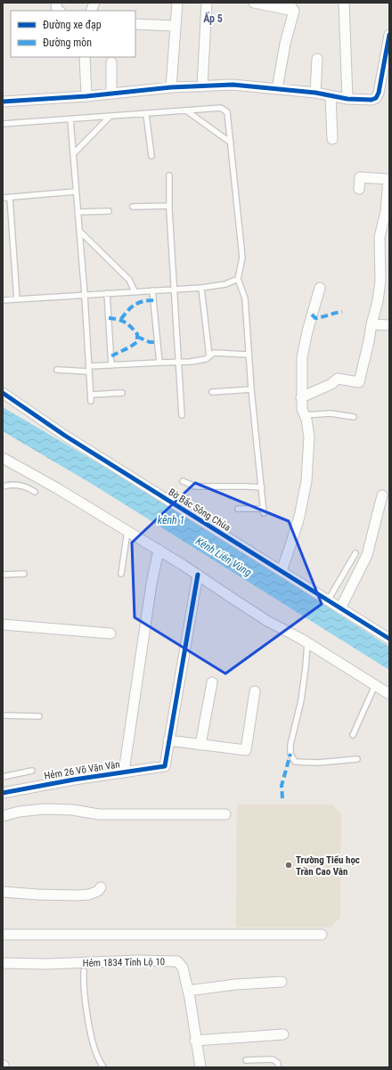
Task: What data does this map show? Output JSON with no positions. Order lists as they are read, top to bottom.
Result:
{
  "streets": {
    "street": ["Bờ Bắc Sông Chùa", "Hẻm 26 Võ Văn Vân", "Hẻm 1834 Tỉnh Lộ 10"]
  },
  "districts": ["Ấp 5"],
  "water": ["kênh 1", "Kênh Liên Vùng"],
  "places": ["Trường Tiểu học Trần Cao Vân"],
  "legend": ["Đường xe đạp", "Đường mòn"]
}
